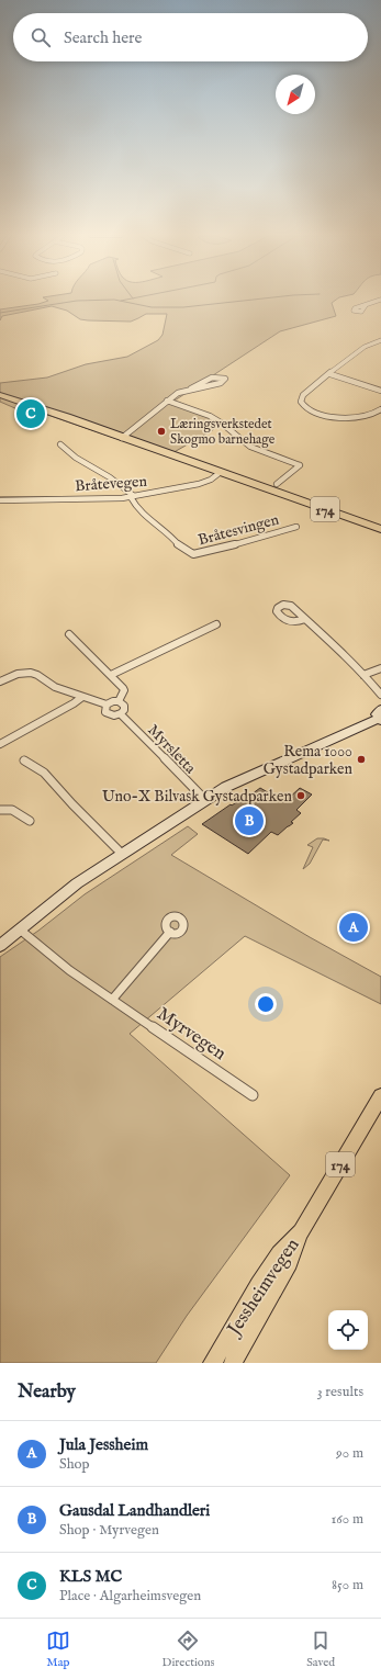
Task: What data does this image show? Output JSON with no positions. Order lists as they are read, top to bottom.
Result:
{
  "streets": {
    "main road": ["174", "Jessheimvegen"],
    "street": [
      "Bråtevegen",
      "Bråtesvingen",
      "Myrsletta",
      "Myrvegen"
    ]
  },
  "crossings": [
    ["Bråtevegen", "174"],
    ["Bråtevegen", "Bråtesvingen"]
  ],
  "places": ["Læringsverkstedet Skogmo barnehage", "Rema 1000 Gystadparken", "Uno-X Bilvask Gystadparken"],
  "north": "bottom left",
  "page": {
    "search": "Search here",
    "pins": ["C", "B", "A"],
    "heading": ["Nearby", "3 results"],
    "list": [
      {
        "mark": "A",
        "name": "Jula Jessheim",
        "note": "Shop",
        "value": "90 m"
      },
      {
        "mark": "B",
        "name": "Gausdal Landhandleri",
        "note": "Shop · Myrvegen",
        "value": "160 m"
      },
      {
        "mark": "C",
        "name": "KLS MC",
        "note": "Place · Algarheimsvegen",
        "value": "850 m"
      }
    ],
    "nav": ["Map", "Directions", "Saved"]
  }
}
